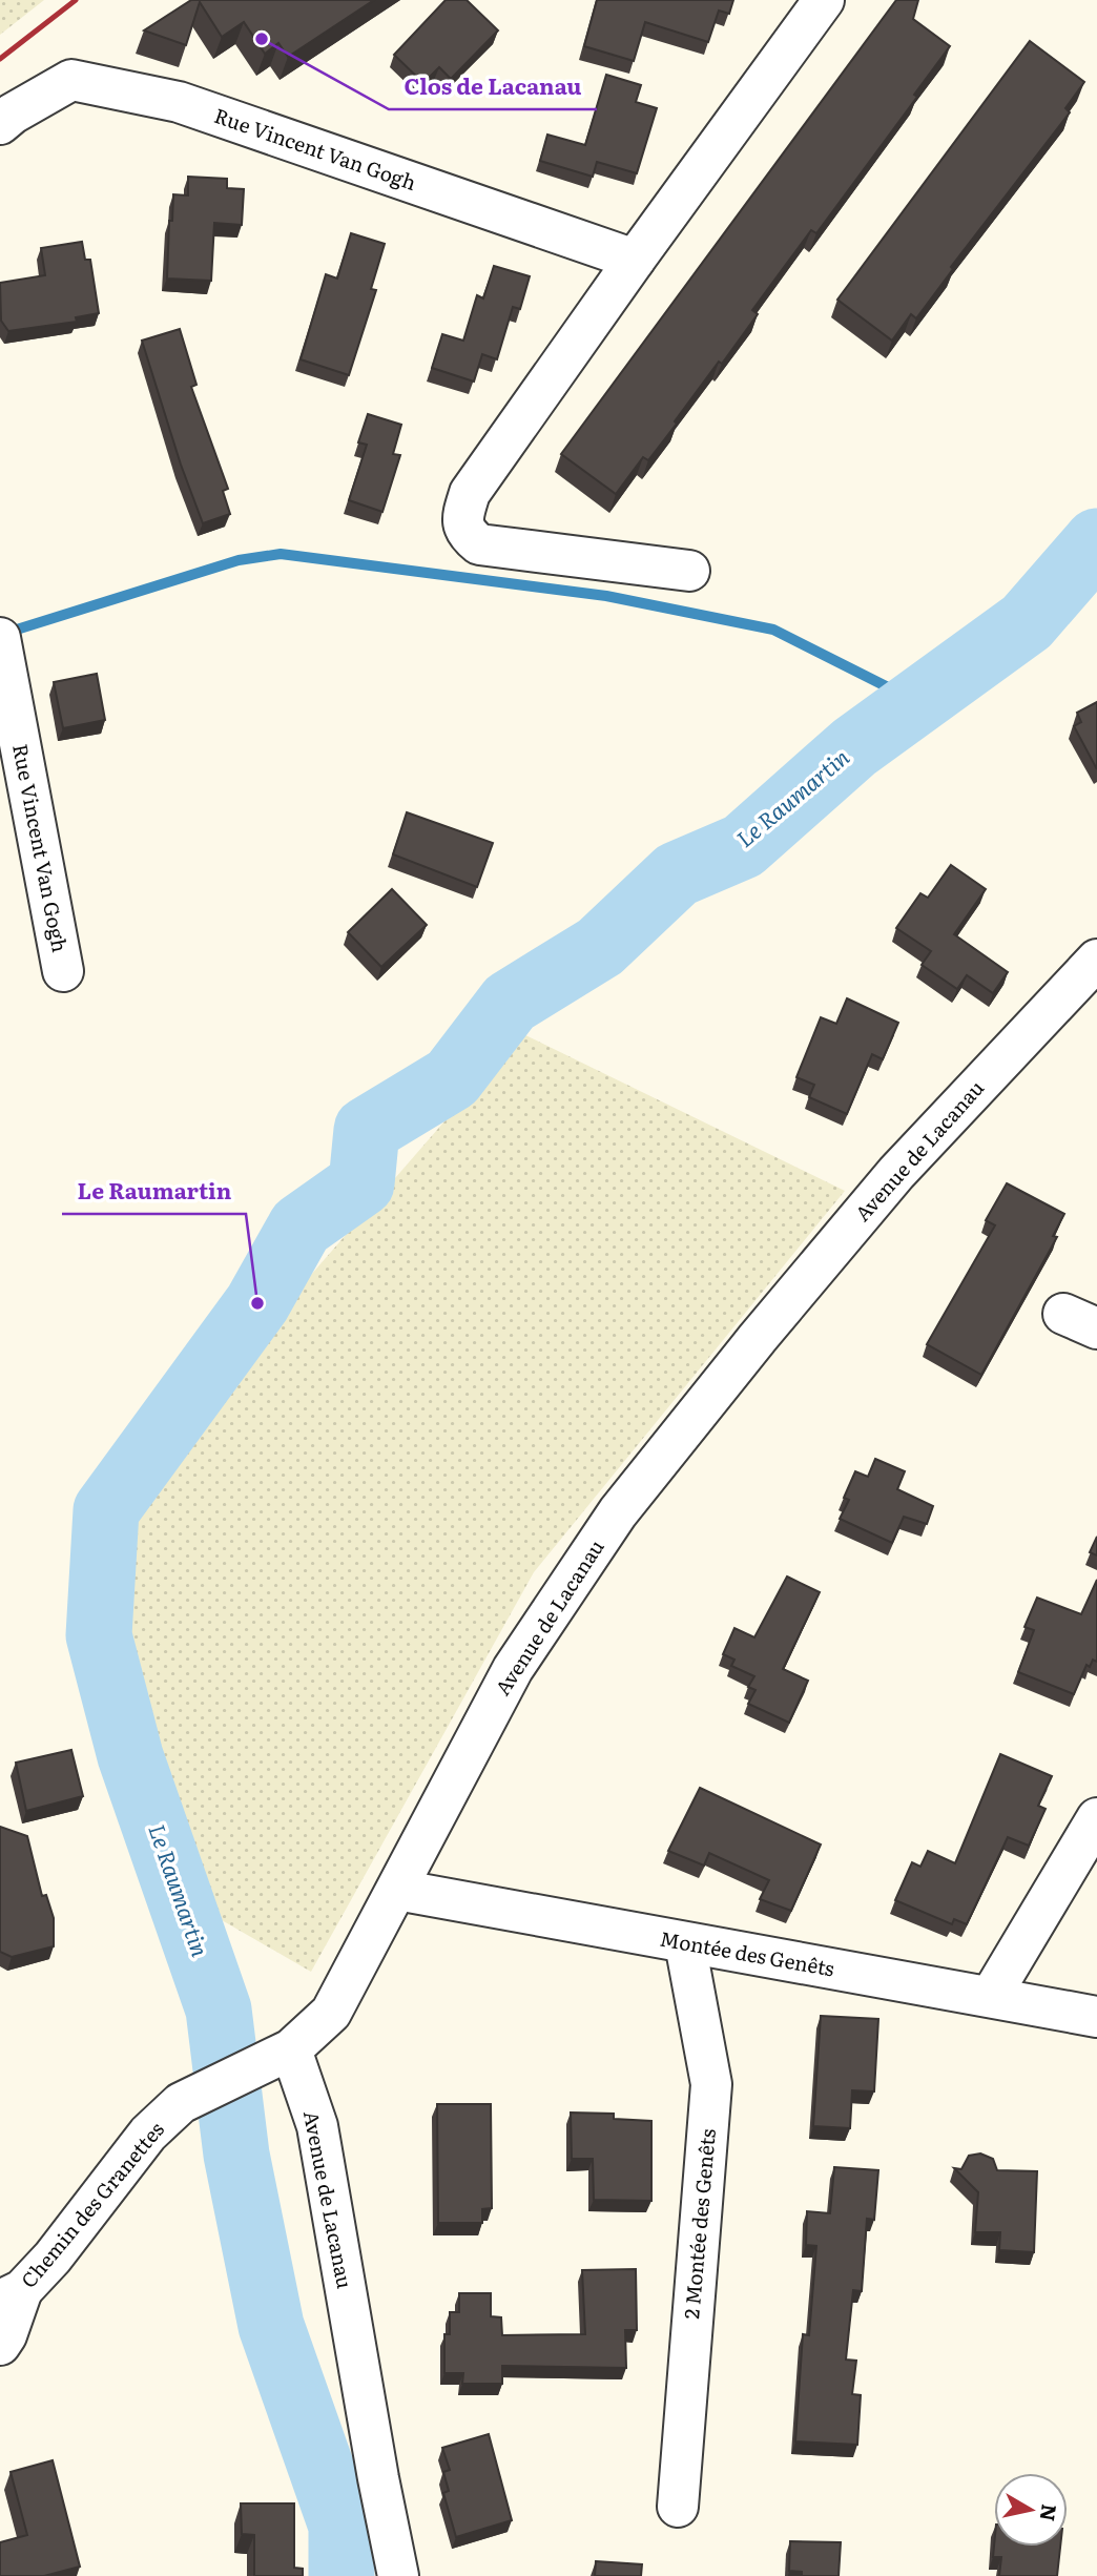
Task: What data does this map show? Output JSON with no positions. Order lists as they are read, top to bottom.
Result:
{
  "streets": {
    "street": [
      "Rue Vincent Van Gogh",
      "Avenue de Lacanau",
      "Montée des Genêts",
      "Chemin des Granettes",
      "2 Montée des Genêts"
    ]
  },
  "crossings": [
    ["Avenue de Lacanau", "Montée des Genêts"],
    ["Avenue de Lacanau", "Chemin des Granettes"],
    ["Montée des Genêts", "2 Montée des Genêts"]
  ],
  "water": ["Le Raumartin"],
  "places": ["Clos de Lacanau", "Le Raumartin"],
  "north": "right"
}
